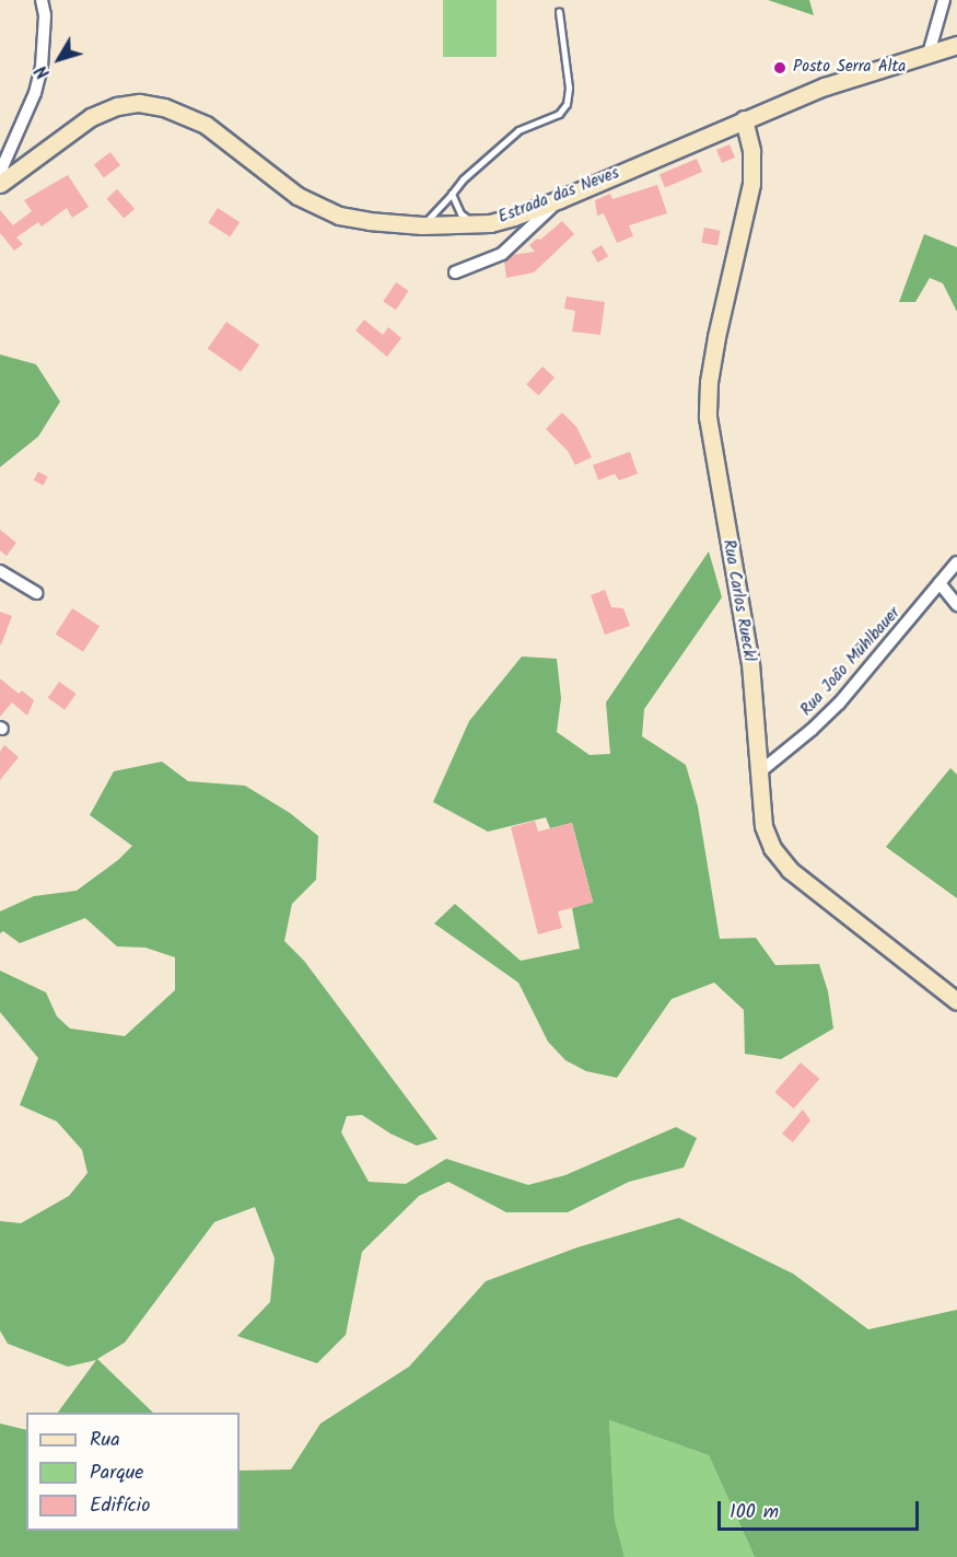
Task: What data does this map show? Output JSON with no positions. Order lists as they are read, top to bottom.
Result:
{
  "streets": {
    "main road": ["Estrada das Neves", "Rua Carlos Rueckl"],
    "street": ["Rua João Mühlbauer"]
  },
  "crossings": [
    ["Estrada das Neves", "Rua Carlos Rueckl"],
    ["Rua Carlos Rueckl", "Rua João Mühlbauer"]
  ],
  "places": ["Posto Serra Alta"],
  "legend": ["Rua", "Parque", "Edifício"],
  "scale_bar": "100 m",
  "north": "bottom left"
}
